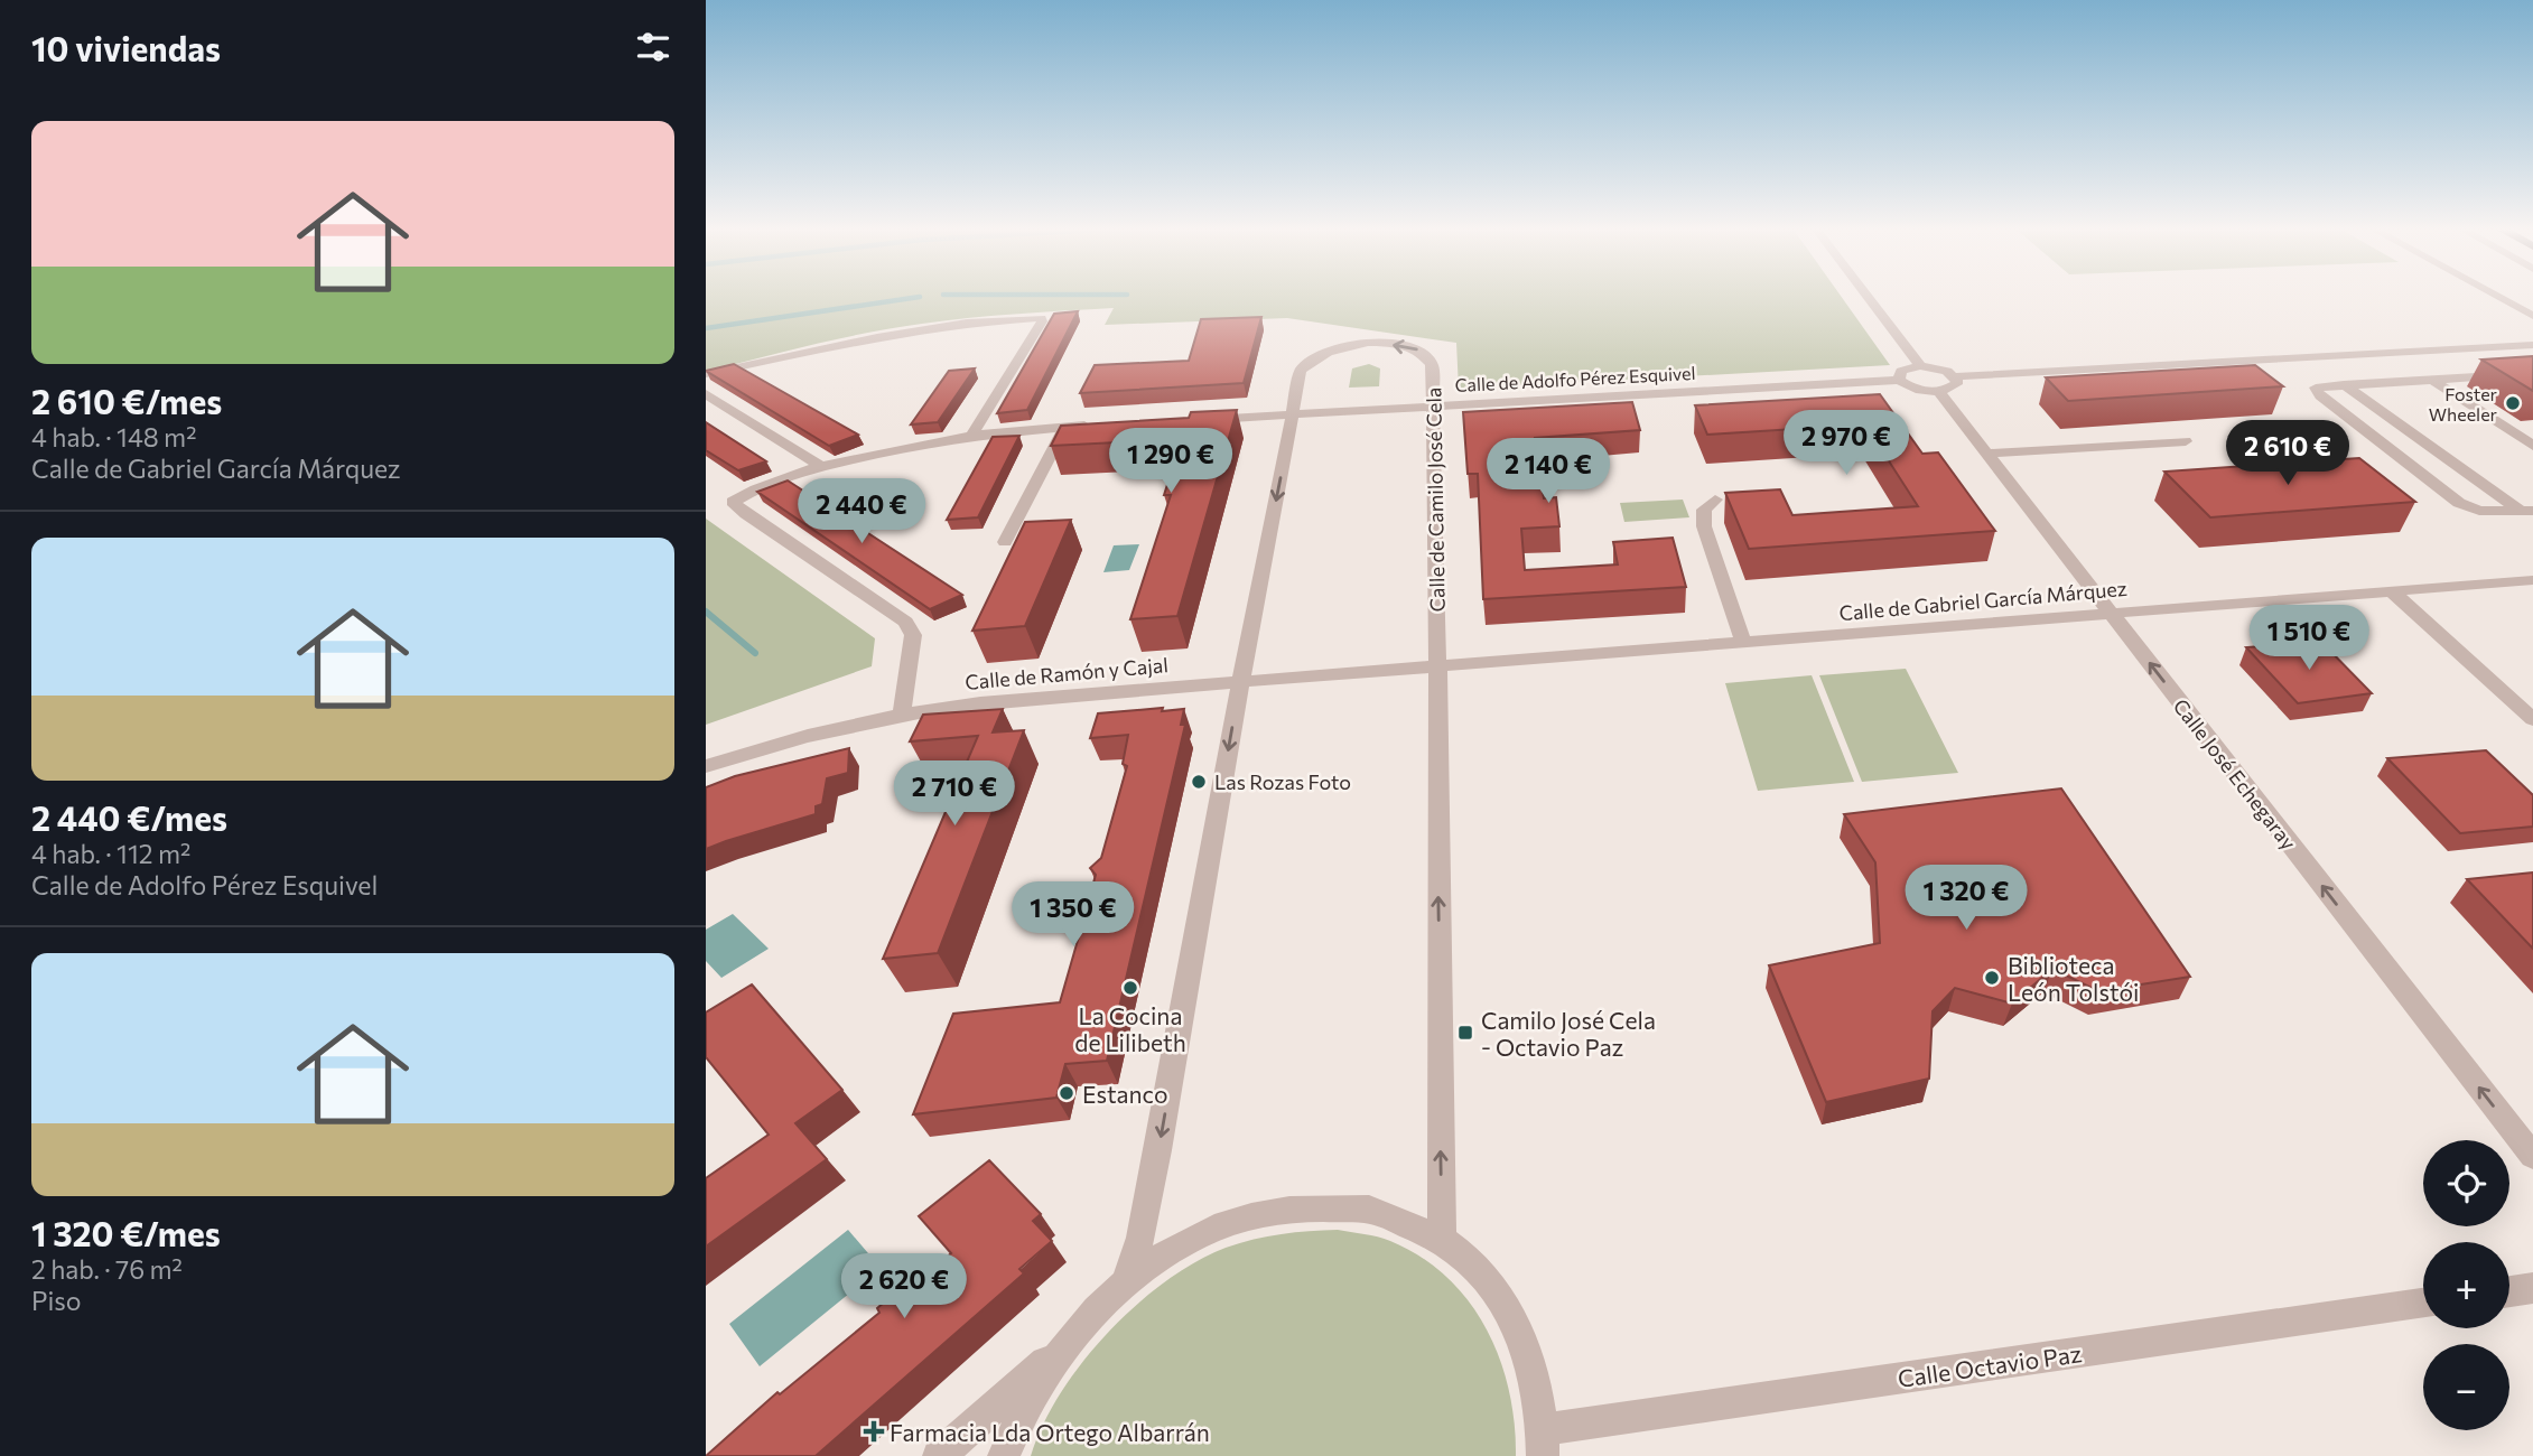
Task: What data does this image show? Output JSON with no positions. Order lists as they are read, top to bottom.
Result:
{
  "streets": {
    "street": [
      "Calle de Adolfo Pérez Esquivel",
      "Calle de Camilo José Cela",
      "Calle de Gabriel García Márquez",
      "Calle de Ramón y Cajal",
      "Calle José Echegaray",
      "Calle Octavio Paz"
    ]
  },
  "crossings": [
    ["Calle de Adolfo Pérez Esquivel", "Calle de Camilo José Cela"],
    ["Calle de Camilo José Cela", "Calle de Gabriel García Márquez"],
    ["Calle de Camilo José Cela", "Calle de Ramón y Cajal"],
    ["Calle de Gabriel García Márquez", "Calle de Ramón y Cajal"],
    ["Calle de Gabriel García Márquez", "Calle José Echegaray"]
  ],
  "one_way": ["Calle José Echegaray"],
  "places": {
    "other": [
      "Foster Wheeler",
      "Las Rozas Foto",
      "Biblioteca León Tolstói",
      "La Cocina de Lilibeth",
      "Estanco"
    ],
    "transit": ["Camilo José Cela - Octavio Paz"],
    "health": ["Farmacia Lda Ortego Albarrán"]
  },
  "page": {
    "heading": "10 viviendas",
    "list": [
      {
        "name": "2 610 €/mes",
        "note": "4 hab. · 148 m² · Calle de Gabriel García Márquez"
      },
      {
        "name": "2 440 €/mes",
        "note": "4 hab. · 112 m² · Calle de Adolfo Pérez Esquivel"
      },
      {
        "name": "1 320 €/mes",
        "note": "2 hab. · 76 m² · Piso"
      }
    ],
    "price": [
      "2 970 €",
      "2 610 €",
      "1 290 €",
      "2 140 €",
      "2 440 €",
      "1 510 €",
      "2 710 €",
      "1 320 €",
      "1 350 €",
      "2 620 €"
    ],
    "map_buttons": ["+", "−"]
  }
}
